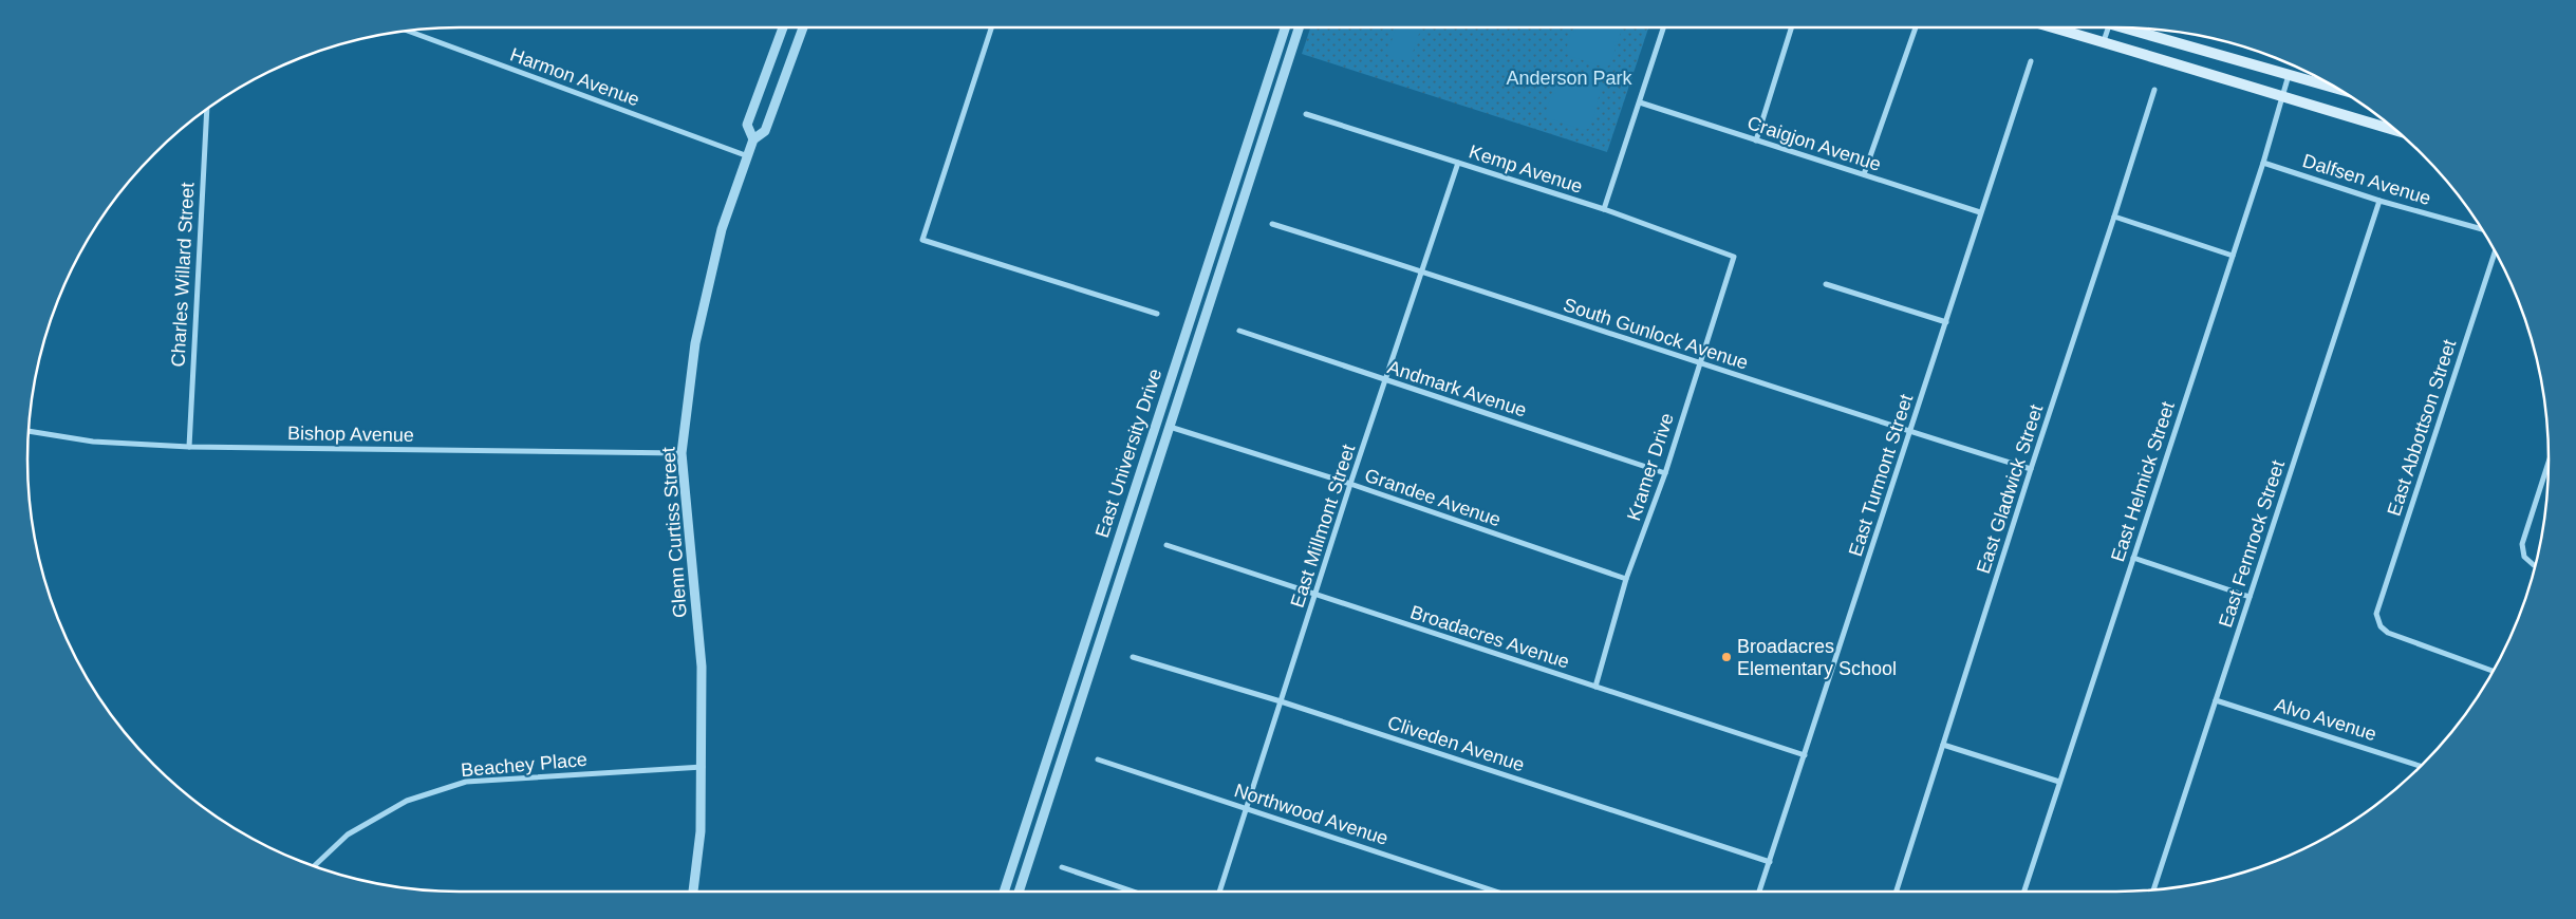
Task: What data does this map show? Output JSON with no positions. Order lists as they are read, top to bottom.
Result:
{
  "streets": {
    "street": [
      "Harmon Avenue",
      "Craigjon Avenue",
      "Kemp Avenue",
      "Dalfsen Avenue",
      "Charles Willard Street",
      "South Gunlock Avenue",
      "Andmark Avenue",
      "East Abbottson Street",
      "Bishop Avenue",
      "East University Drive",
      "Kramer Drive",
      "East Turmont Street",
      "East Helmick Street",
      "East Gladwick Street",
      "Grandee Avenue",
      "East Millmont Street",
      "Glenn Curtiss Street",
      "East Fernrock Street",
      "Broadacres Avenue",
      "Alvo Avenue",
      "Cliveden Avenue",
      "Beachey Place",
      "Northwood Avenue"
    ]
  },
  "crossings": [
    ["Harmon Avenue", "Glenn Curtiss Street"],
    ["Craigjon Avenue", "East Turmont Street"],
    ["Kemp Avenue", "Kramer Drive"],
    ["Kemp Avenue", "East Millmont Street"],
    ["Dalfsen Avenue", "East Helmick Street"],
    ["Dalfsen Avenue", "East Fernrock Street"],
    ["Charles Willard Street", "Bishop Avenue"],
    ["South Gunlock Avenue", "Kramer Drive"],
    ["South Gunlock Avenue", "East Turmont Street"],
    ["South Gunlock Avenue", "East Gladwick Street"],
    ["South Gunlock Avenue", "East Millmont Street"],
    ["Andmark Avenue", "Kramer Drive"],
    ["Andmark Avenue", "East Millmont Street"],
    ["Bishop Avenue", "Glenn Curtiss Street"],
    ["East University Drive", "Grandee Avenue"],
    ["Kramer Drive", "Grandee Avenue"],
    ["Kramer Drive", "Broadacres Avenue"],
    ["East Turmont Street", "Broadacres Avenue"],
    ["East Turmont Street", "Cliveden Avenue"],
    ["Grandee Avenue", "East Millmont Street"],
    ["East Millmont Street", "Broadacres Avenue"],
    ["East Millmont Street", "Cliveden Avenue"],
    ["East Millmont Street", "Northwood Avenue"],
    ["Glenn Curtiss Street", "Beachey Place"],
    ["East Fernrock Street", "Alvo Avenue"]
  ],
  "parks": ["Anderson Park"],
  "places": ["Broadacres Elementary School"]
}
